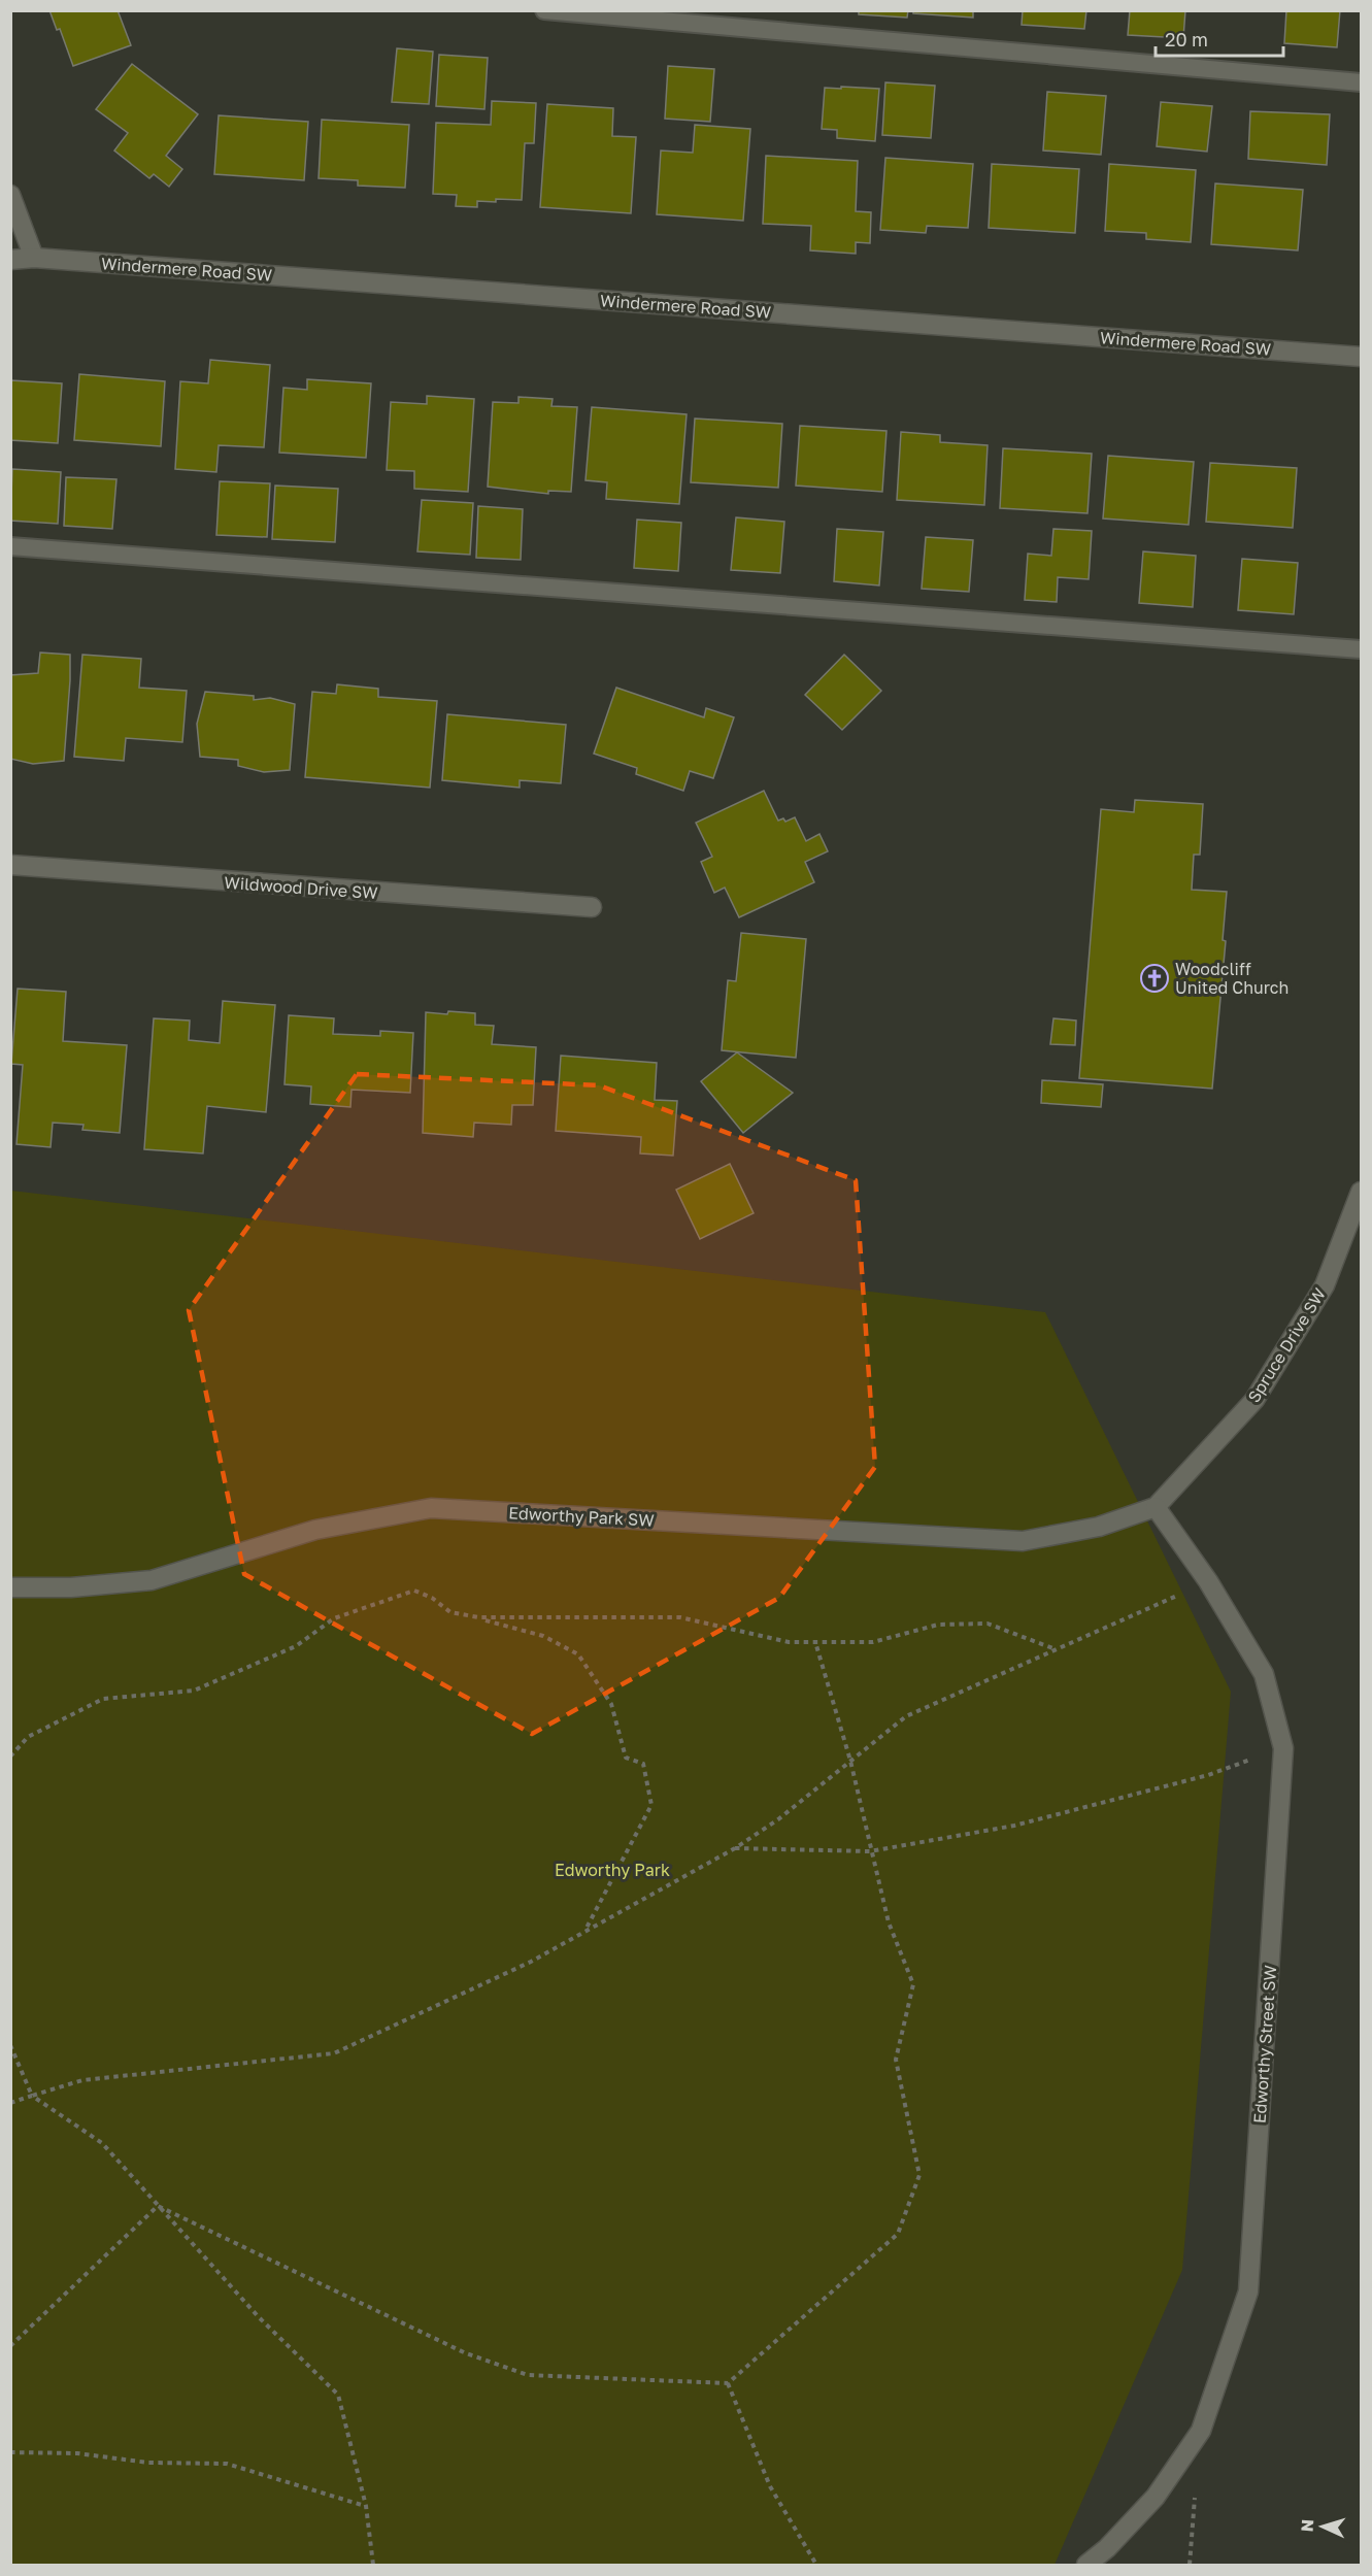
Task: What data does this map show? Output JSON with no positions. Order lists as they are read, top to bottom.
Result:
{
  "streets": {
    "street": [
      "Windermere Road SW",
      "Wildwood Drive SW",
      "Spruce Drive SW",
      "Edworthy Park SW",
      "Edworthy Street SW"
    ]
  },
  "crossings": [
    ["Spruce Drive SW", "Edworthy Park SW"],
    ["Spruce Drive SW", "Edworthy Street SW"],
    ["Edworthy Park SW", "Edworthy Street SW"]
  ],
  "parks": ["Edworthy Park"],
  "places": {
    "church": ["Woodcliff United Church"]
  },
  "scale_bar": "20 m",
  "north": "left"
}
